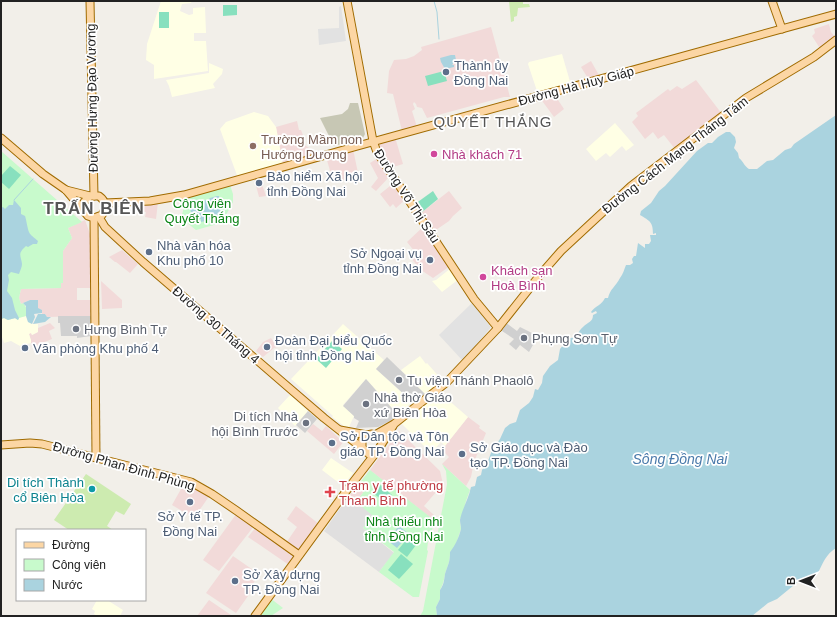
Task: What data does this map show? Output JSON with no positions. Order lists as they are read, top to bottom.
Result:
{
  "streets": {
    "main road": [
      "Đường Hà Huy Giáp",
      "Đường Hưng Đạo Vương",
      "Đường Cách Mạng Tháng Tám",
      "Đường Võ Thị Sáu",
      "Đường 30 Tháng 4",
      "Đường Phan Đình Phùng"
    ]
  },
  "crossings": [
    ["Đường Hà Huy Giáp", "Đường Hưng Đạo Vương"],
    ["Đường Hà Huy Giáp", "Đường Võ Thị Sáu"],
    ["Đường Hà Huy Giáp", "Đường 30 Tháng 4"],
    ["Đường Hưng Đạo Vương", "Đường 30 Tháng 4"],
    ["Đường Cách Mạng Tháng Tám", "Đường Võ Thị Sáu"],
    ["Đường Cách Mạng Tháng Tám", "Đường 30 Tháng 4"]
  ],
  "districts": ["QUYẾT THẮNG", "TRẤN BIÊN"],
  "water": ["Sông Đồng Nai"],
  "parks": ["Công viên Quyết Thắng", "Nhà thiếu nhi tỉnh Đồng Nai"],
  "places": {
    "other": [
      "Thành ủy Đồng Nai",
      "Trường Mầm non Hướng Dương",
      "Nhà khách 71",
      "Bảo hiểm Xã hội tỉnh Đồng Nai",
      "Nhà văn hóa Khu phố 10",
      "Sở Ngoại vụ tỉnh Đồng Nai",
      "Khách sạn Hoà Bình",
      "Hưng Bình Tự",
      "Phụng Sơn Tự",
      "Đoàn Đại biểu Quốc hội tỉnh Đồng Nai",
      "Văn phòng Khu phố 4",
      "Tu viện Thánh Phaolô",
      "Nhà thờ Giáo xứ Biên Hòa",
      "Di tích Nhà hội Bình Trước",
      "Sở Dân tộc và Tôn giáo TP. Đồng Nai",
      "Sở Giáo dục và Đào tạo TP. Đồng Nai",
      "Di tích Thành cổ Biên Hòa",
      "Sở Y tế TP. Đồng Nai",
      "Sở Xây dựng TP. Đồng Nai"
    ],
    "health": ["Trạm y tế phường Thanh Bình"]
  },
  "legend": ["Đường", "Công viên", "Nước"],
  "north": "left"
}
